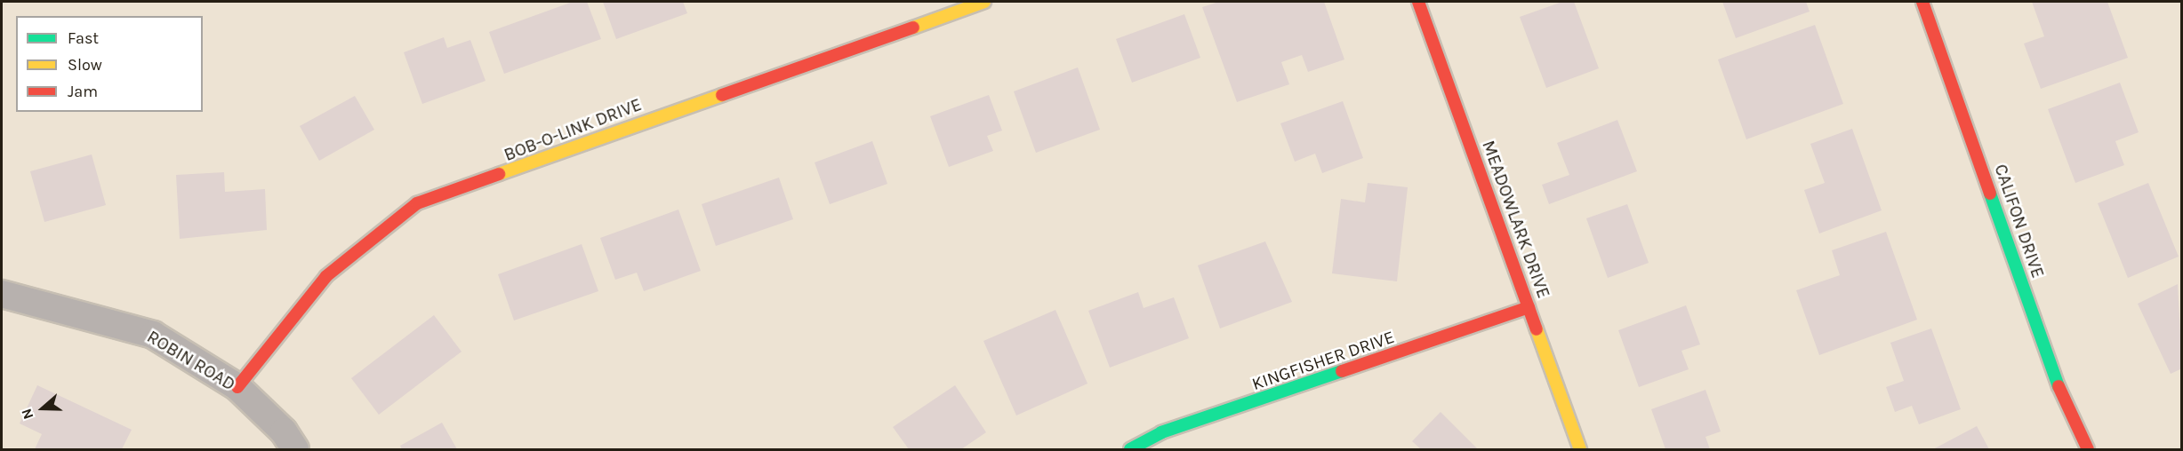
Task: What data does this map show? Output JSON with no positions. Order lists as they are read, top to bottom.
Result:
{
  "streets": {
    "street": [
      "BOB-O-LINK DRIVE",
      "MEADOWLARK DRIVE",
      "CALIFON DRIVE",
      "ROBIN ROAD",
      "KINGFISHER DRIVE"
    ]
  },
  "crossings": [
    ["BOB-O-LINK DRIVE", "ROBIN ROAD"],
    ["MEADOWLARK DRIVE", "KINGFISHER DRIVE"]
  ],
  "legend": ["Fast", "Slow", "Jam"],
  "north": "left"
}
